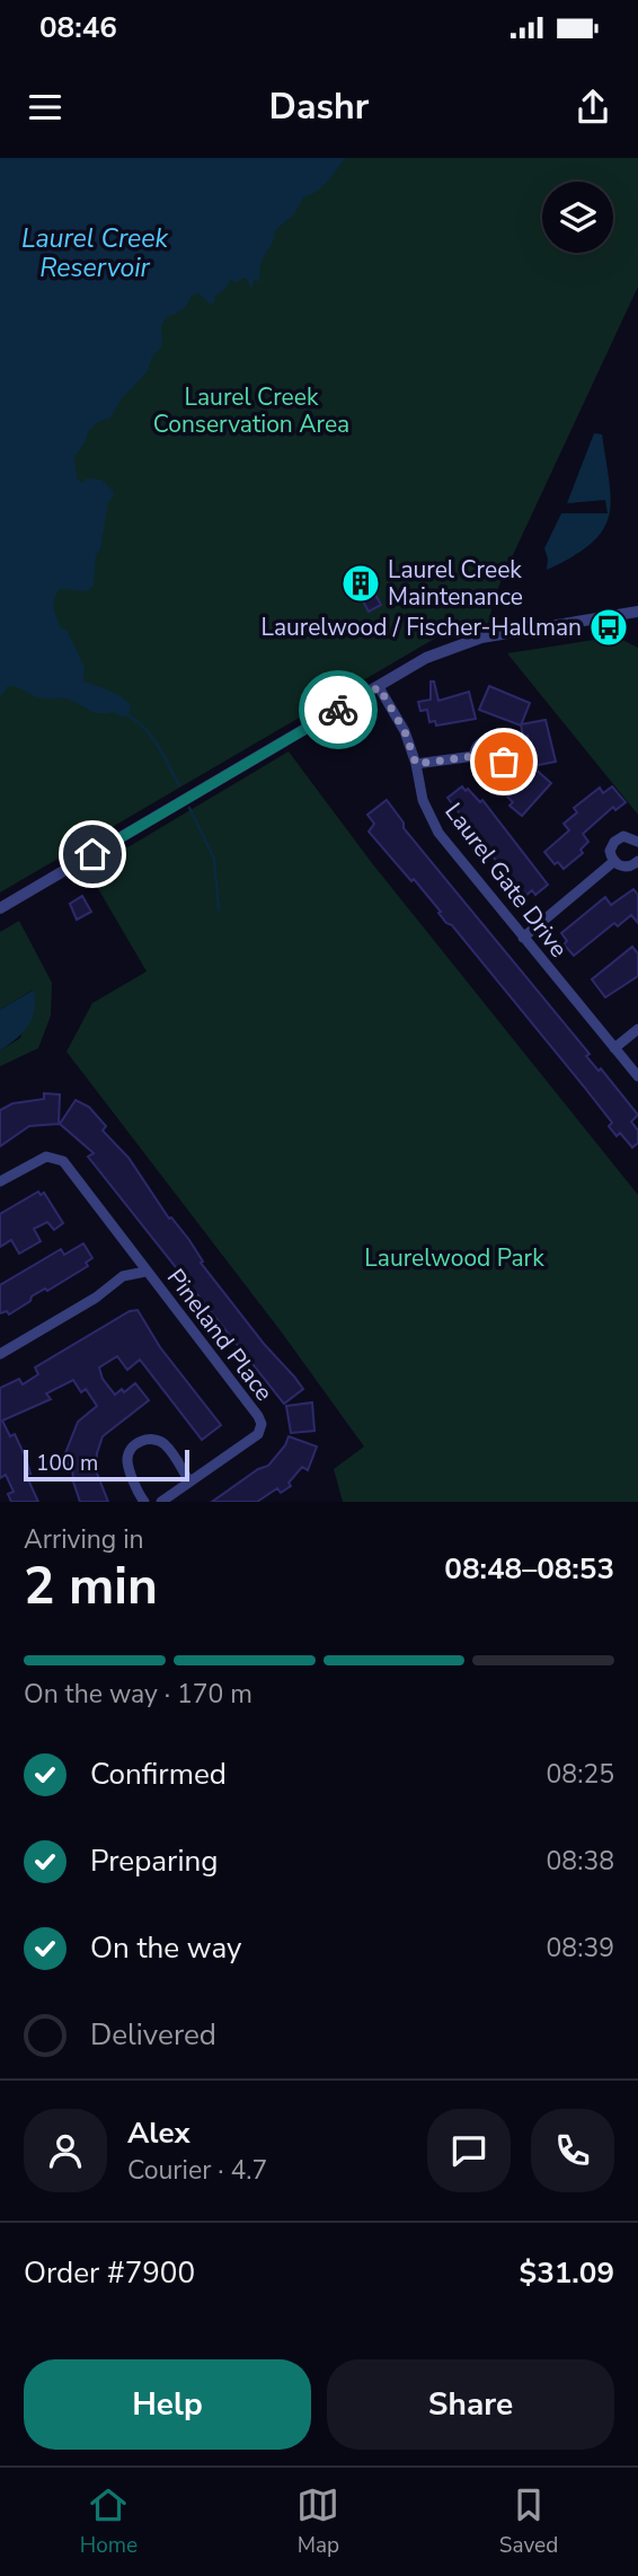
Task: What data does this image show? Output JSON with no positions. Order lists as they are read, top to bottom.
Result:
{
  "streets": {
    "street": ["Laurel Gate Drive", "Pineland Place"]
  },
  "water": ["Laurel Creek Reservoir"],
  "parks": ["Laurel Creek Conservation Area", "Laurelwood Park"],
  "places": {
    "building": ["Laurel Creek Maintenance"],
    "bus stop": ["Laurelwood / Fischer-Hallman"]
  },
  "scale_bar": "100 m",
  "page": {
    "status": "08:46",
    "header": "Dashr",
    "scale": "100 m",
    "heading": ["2 min", "Arriving in", "08:48–08:53"],
    "panel": [
      "Alex",
      "Courier · 4.7",
      "Order #7900",
      "$31.09"
    ],
    "bar": "On the way · 170 m",
    "list": [
      ["Confirmed", "08:25"],
      ["Preparing", "08:38"],
      ["On the way", "08:39"],
      "Delivered"
    ],
    "buttons": ["Help", "Share"],
    "tabs": ["Home", "Map", "Saved"]
  }
}
